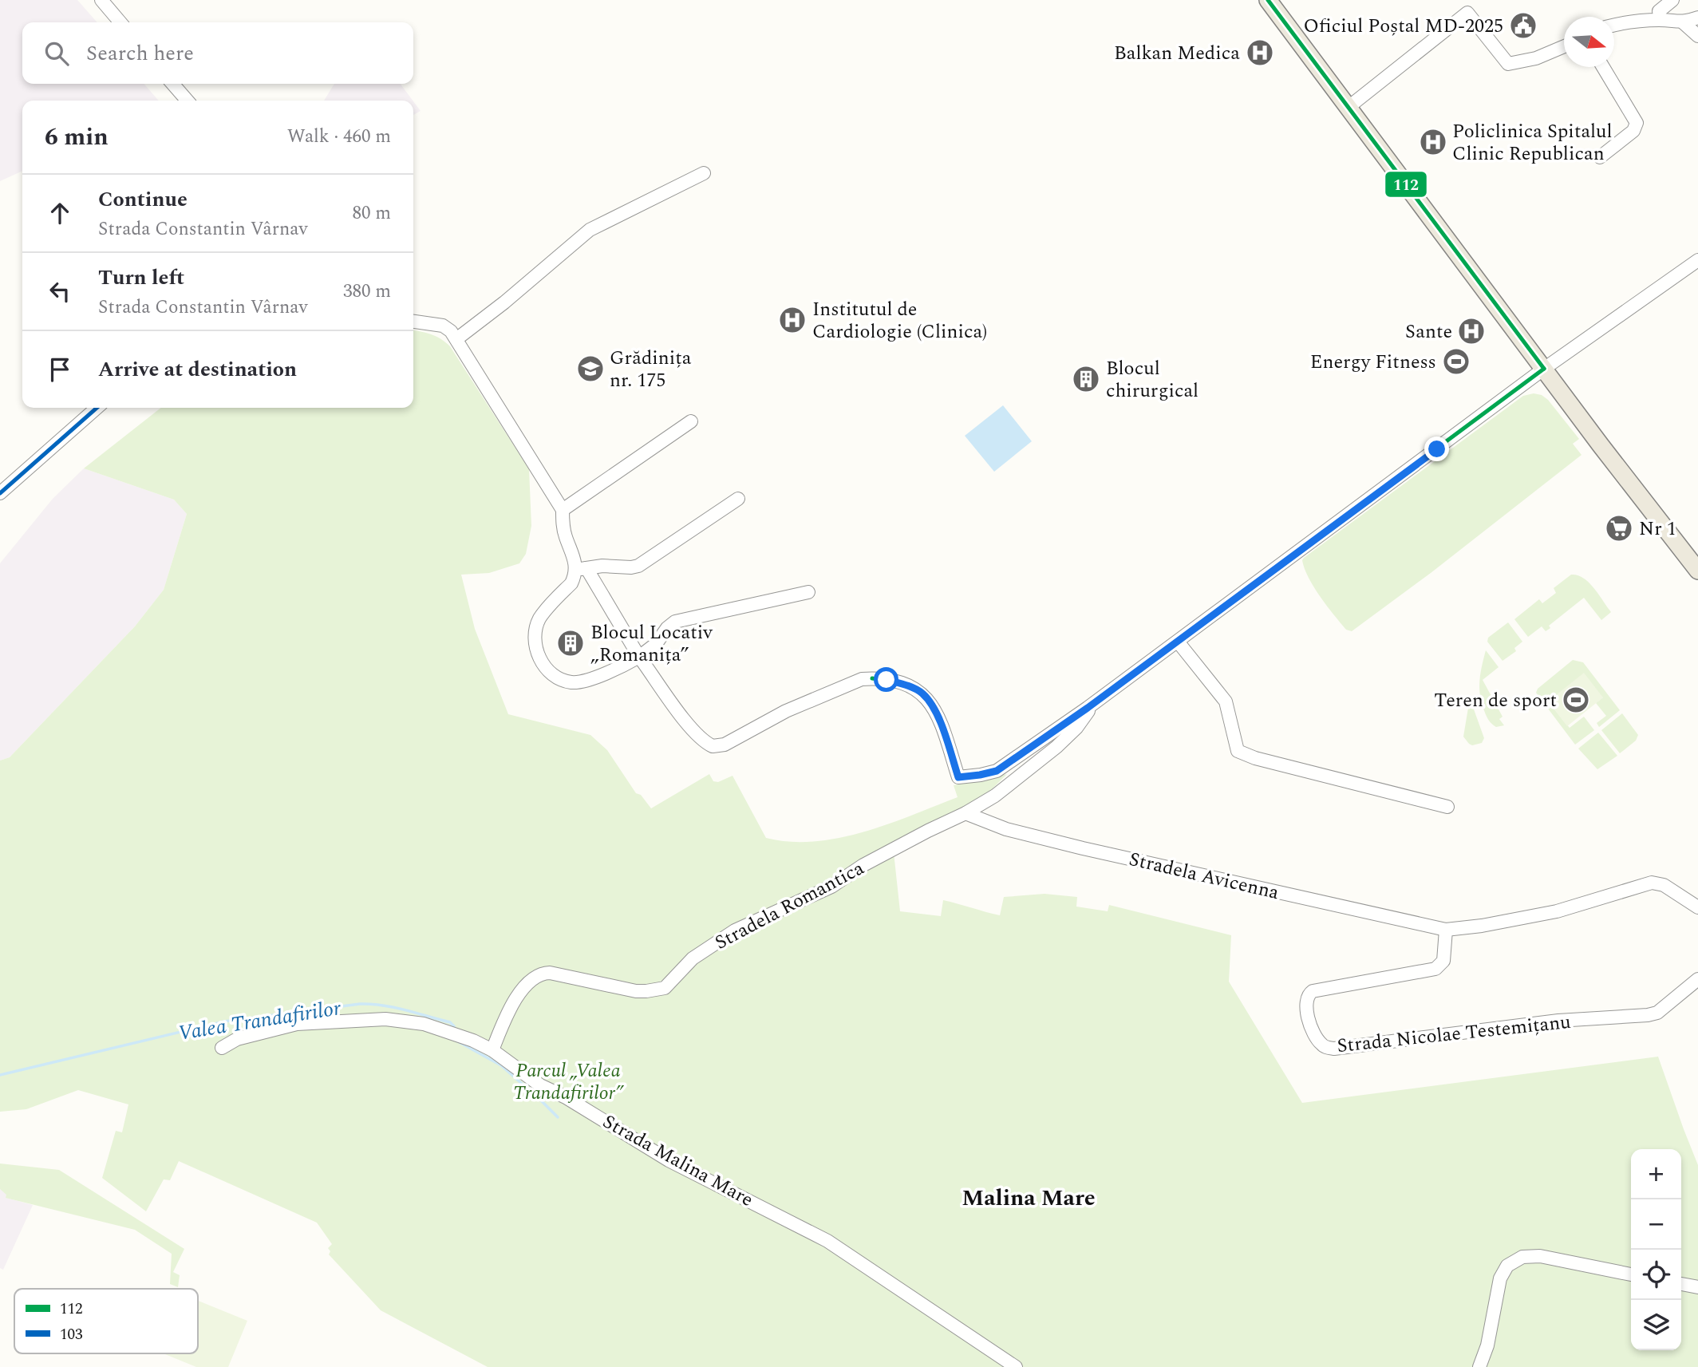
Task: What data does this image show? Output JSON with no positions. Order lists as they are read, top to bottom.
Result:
{
  "streets": {
    "street": [
      "Stradela Avicenna",
      "Stradela Romantica",
      "Strada Nicolae Testemițanu",
      "Strada Malina Mare"
    ]
  },
  "crossings": [
    ["Stradela Avicenna", "Stradela Romantica"],
    ["Stradela Avicenna", "Strada Nicolae Testemițanu"],
    ["Stradela Romantica", "Strada Malina Mare"]
  ],
  "districts": ["Malina Mare"],
  "water": ["Valea Trandafirilor"],
  "parks": ["Parcul „Valea Trandafirilor”"],
  "places": {
    "public building": ["Oficiul Poștal MD-2025"],
    "hospital": [
      "Balkan Medica",
      "Policlinica Spitalul Clinic Republican",
      "Institutul de Cardiologie (Clinica)",
      "Sante"
    ],
    "sports": ["Energy Fitness", "Teren de sport"],
    "school or university": ["Grădinița nr. 175"],
    "building": ["Blocul chirurgical", "Blocul Locativ „Romanița”"],
    "supermarket": ["Nr 1"]
  },
  "lines": ["transit line 112", "transit line 103"],
  "legend": ["112", "103"],
  "north": "right",
  "page": {
    "search": "Search here",
    "heading": ["6 min", "Walk · 460 m"],
    "list": [
      ["Continue", "Strada Constantin Vârnav", "80 m"],
      ["Turn left", "Strada Constantin Vârnav", "380 m"],
      "Arrive at destination"
    ],
    "map_buttons": ["+", "−"]
  }
}
